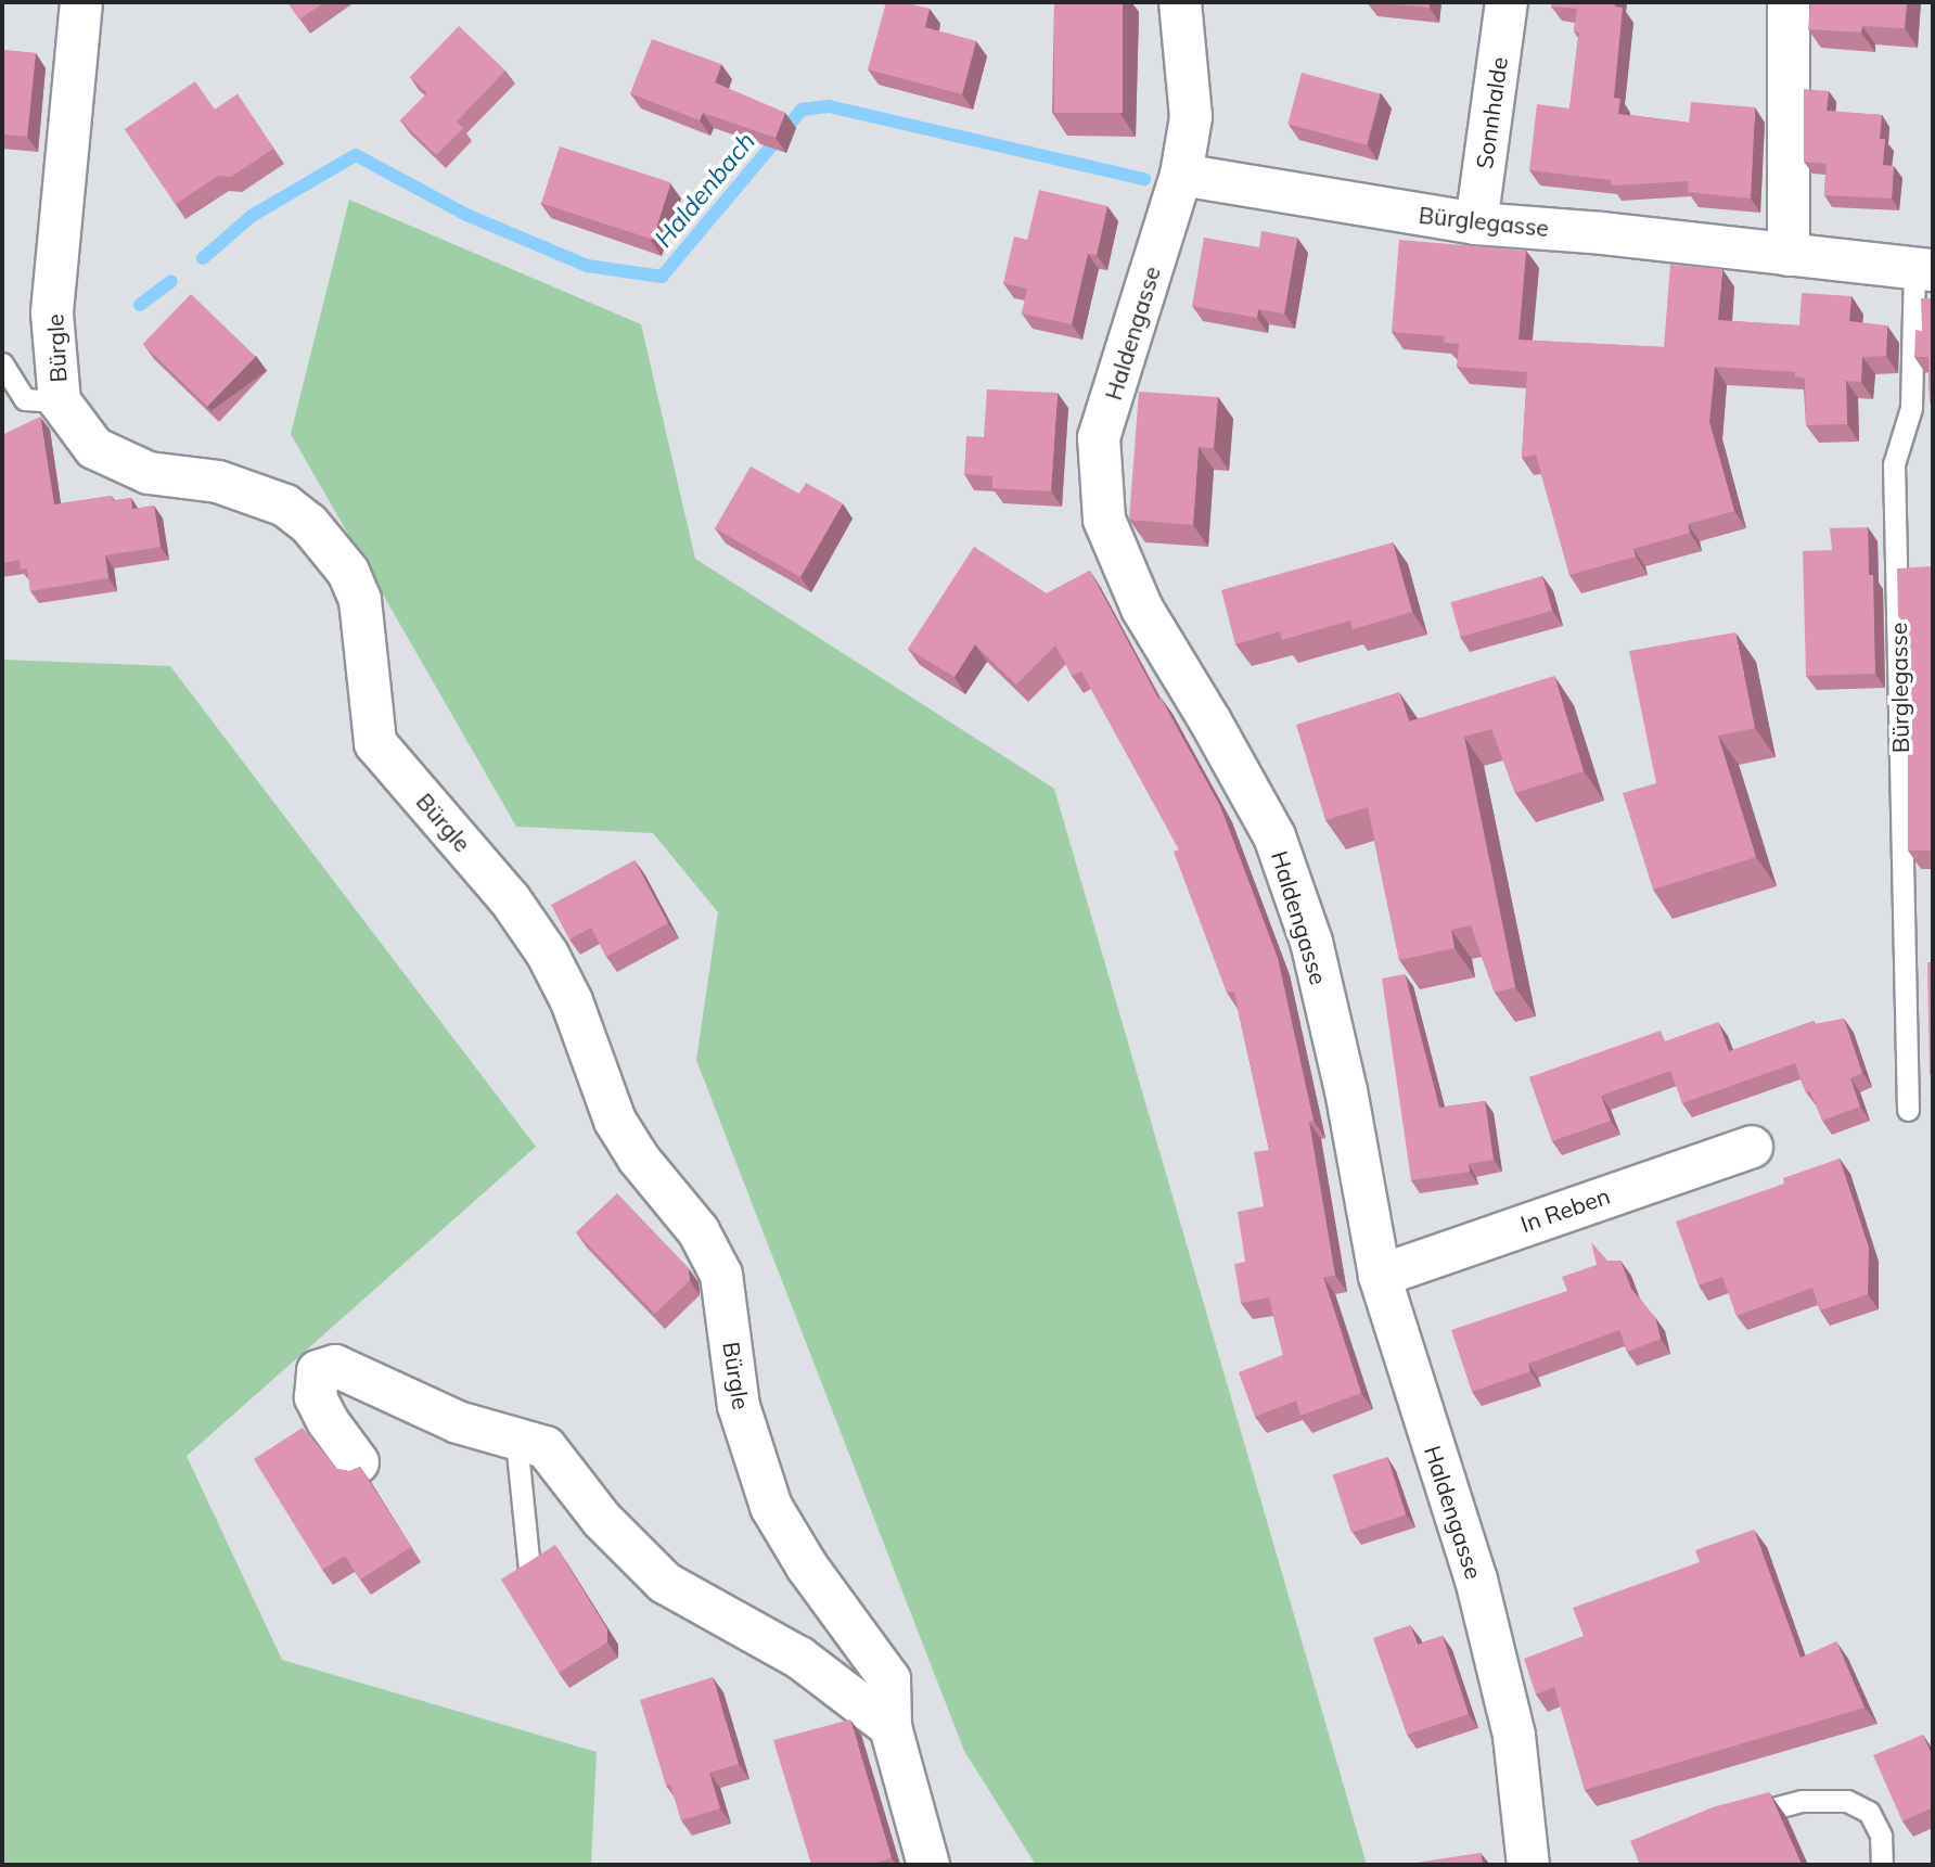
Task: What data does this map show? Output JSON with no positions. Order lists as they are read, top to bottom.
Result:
{
  "streets": {
    "street": [
      "Sonnhalde",
      "Bürglegasse",
      "Haldengasse",
      "Bürgle",
      "In Reben"
    ]
  },
  "crossings": [
    ["Sonnhalde", "Bürglegasse"],
    ["Bürglegasse", "Haldengasse"],
    ["Haldengasse", "In Reben"]
  ],
  "water": ["Haldenbach"]
}
